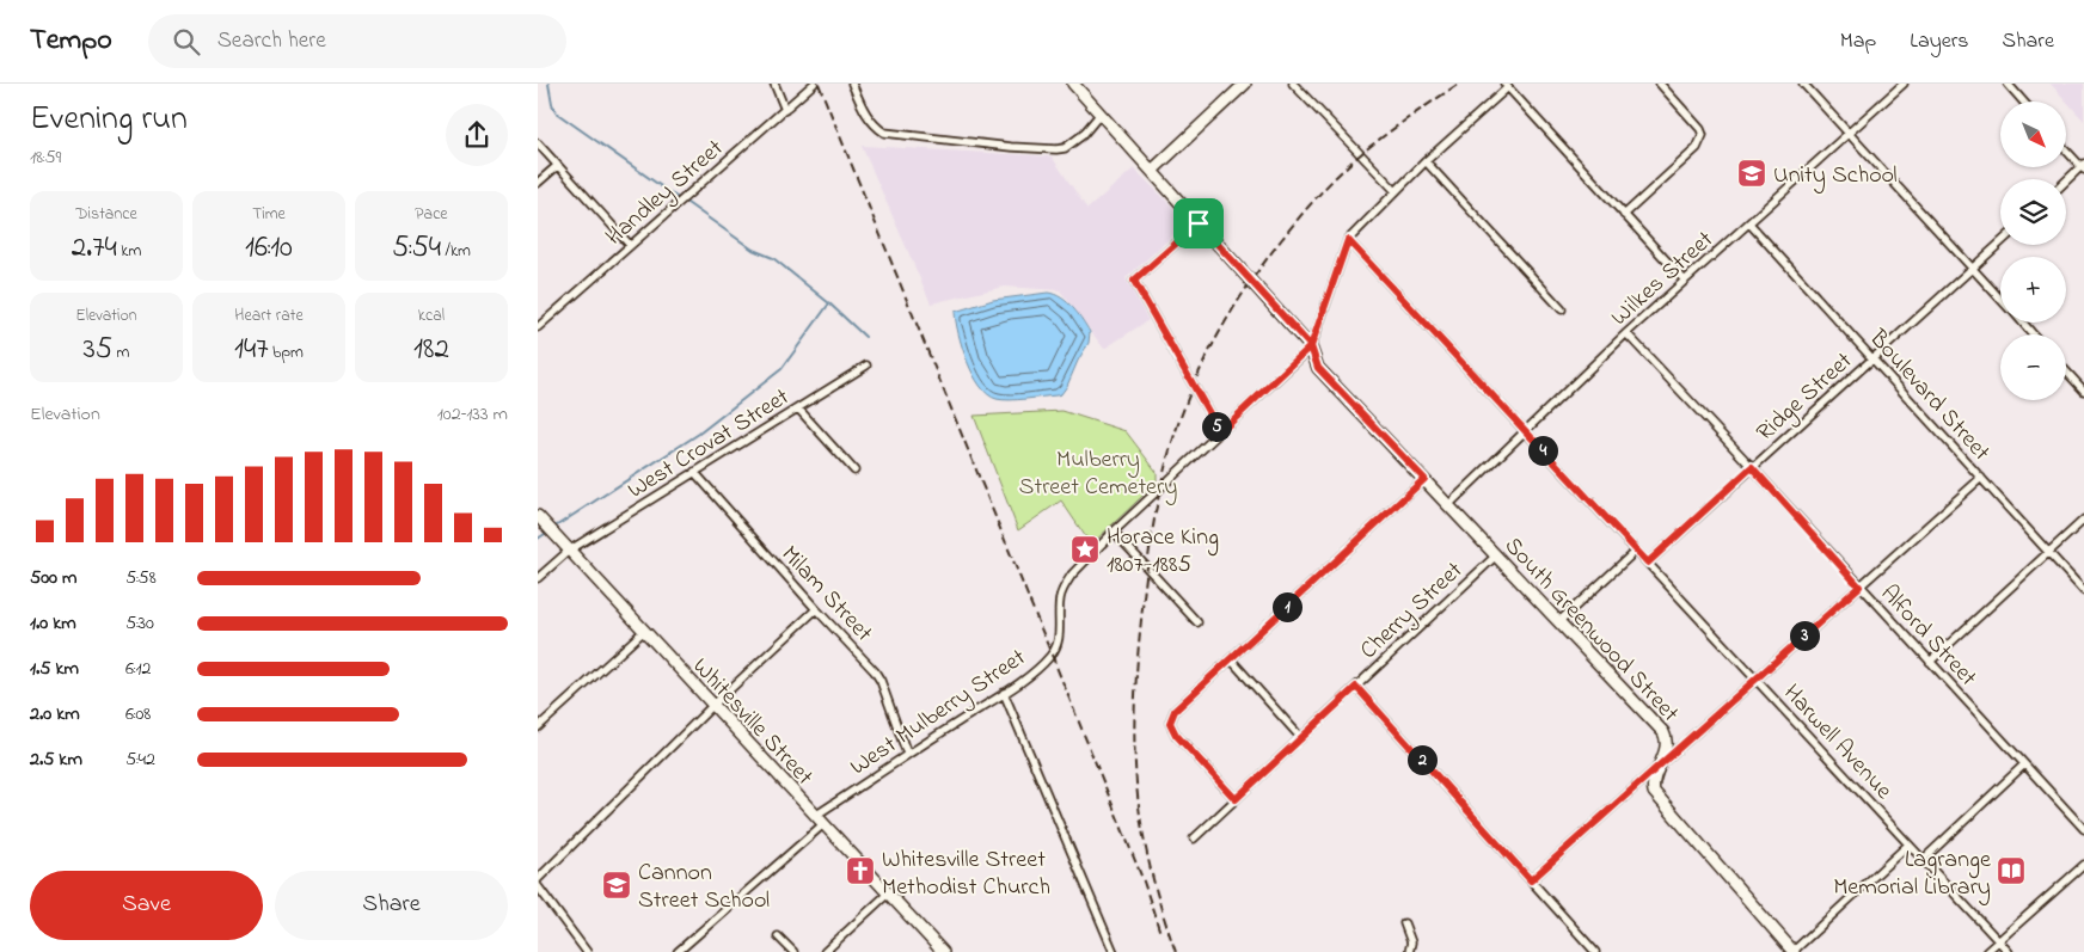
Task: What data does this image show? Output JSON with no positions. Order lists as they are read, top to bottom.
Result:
{
  "streets": {
    "street": [
      "Handley Street",
      "Wilkes Street",
      "Boulevard Street",
      "Ridge Street",
      "West Crovat Street",
      "Milam Street",
      "Cherry Street",
      "South Greenwood Street",
      "Alford Street",
      "West Mulberry Street",
      "Whitesville Street",
      "Harwell Avenue"
    ]
  },
  "crossings": [
    ["Wilkes Street", "Boulevard Street"],
    ["Wilkes Street", "South Greenwood Street"],
    ["Wilkes Street", "Alford Street"],
    ["Wilkes Street", "Harwell Avenue"],
    ["Boulevard Street", "Ridge Street"],
    ["Ridge Street", "Alford Street"],
    ["Ridge Street", "Harwell Avenue"],
    ["West Crovat Street", "Milam Street"],
    ["West Crovat Street", "Whitesville Street"],
    ["Milam Street", "West Mulberry Street"],
    ["Cherry Street", "South Greenwood Street"],
    ["South Greenwood Street", "West Mulberry Street"],
    ["West Mulberry Street", "Whitesville Street"],
    ["West Mulberry Street", "Harwell Avenue"]
  ],
  "parks": ["Mulberry Street Cemetery"],
  "places": {
    "school or university": ["Unity School", "Cannon Street School"],
    "place": ["Horace King 1807-1885"],
    "church": ["Whitesville Street Methodist Church"],
    "library": ["Lagrange Memorial Library"]
  },
  "north": "bottom right",
  "page": {
    "header": "Tempo",
    "search": "Search here",
    "nav": ["Map", "Layers", "Share"],
    "heading": ["Evening run", "18:59"],
    "map_buttons": ["+", "−"],
    "stats": [
      ["Distance", "2.74 km"],
      ["Time", "16:10"],
      ["Pace", "5:54 /km"],
      ["Elevation", "35 m"],
      ["Heart rate", "147 bpm"],
      ["kcal", "182"]
    ],
    "chart": ["Elevation", "102–133 m"],
    "pins": [
      "5",
      "4",
      "1",
      "3",
      "2"
    ],
    "list": [
      {
        "name": "500 m",
        "note": "5:58"
      },
      {
        "name": "1.0 km",
        "note": "5:30"
      },
      {
        "name": "1.5 km",
        "note": "6:12"
      },
      {
        "name": "2.0 km",
        "note": "6:08"
      },
      {
        "name": "2.5 km",
        "note": "5:42"
      }
    ],
    "buttons": ["Save", "Share"]
  }
}
